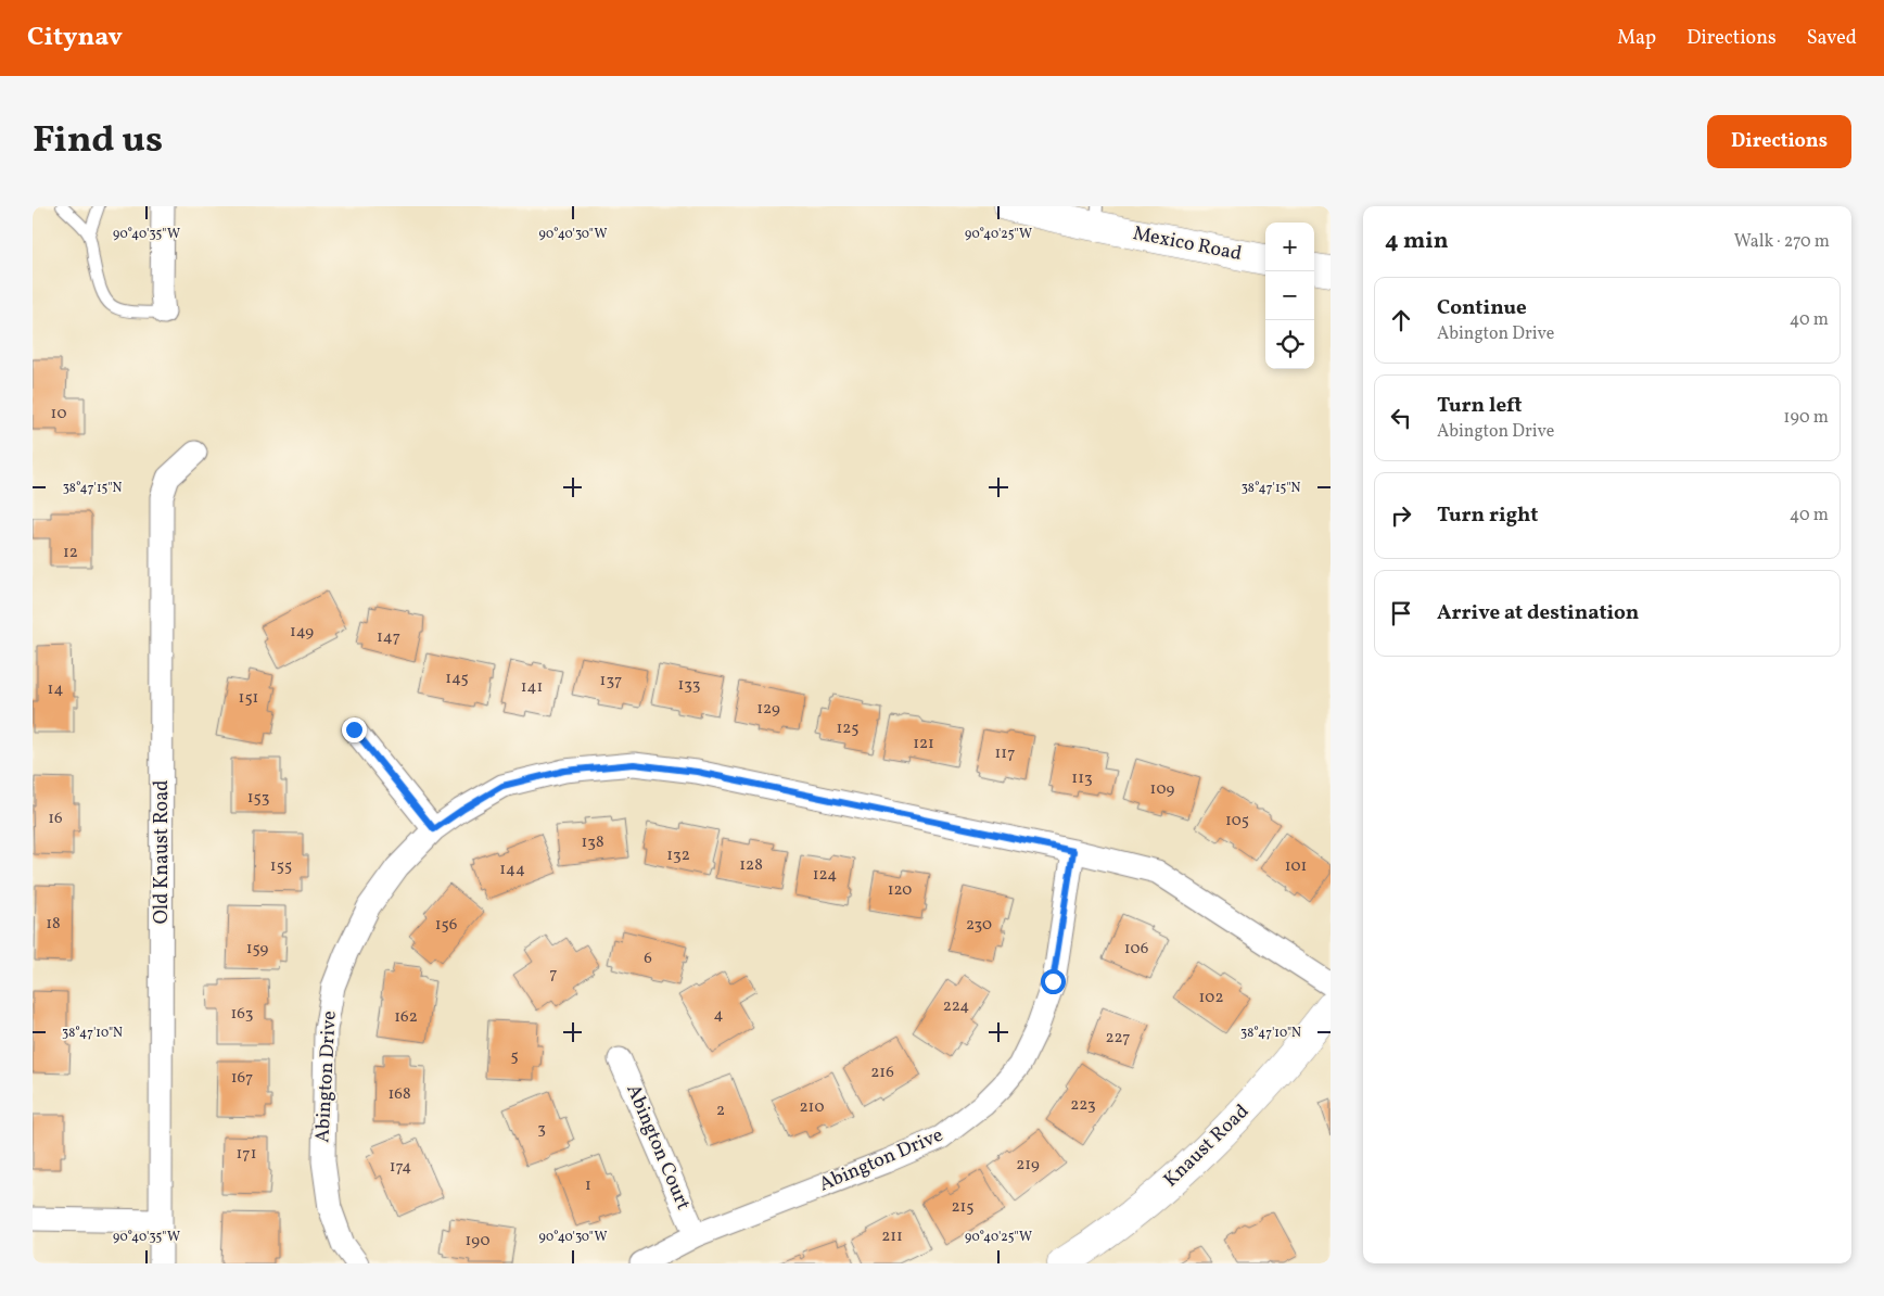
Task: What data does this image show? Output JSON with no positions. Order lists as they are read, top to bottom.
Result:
{
  "streets": {
    "main road": ["Mexico Road", "Knaust Road"],
    "street": ["Old Knaust Road", "Abington Drive", "Abington Court"]
  },
  "crossings": [
    ["Abington Drive", "Abington Court"]
  ],
  "house_numbers": [
    "10",
    "12",
    "149",
    "147",
    "145",
    "137",
    "133",
    "141",
    "14",
    "151",
    "129",
    "125",
    "121",
    "117",
    "113",
    "109",
    "153",
    "16",
    "105",
    "138",
    "132",
    "128",
    "155",
    "101",
    "144",
    "124",
    "120",
    "18",
    "156",
    "230",
    "159",
    "106",
    "6",
    "7",
    "102",
    "224",
    "163",
    "4",
    "162",
    "227",
    "5",
    "216",
    "167",
    "168",
    "223",
    "210",
    "2",
    "3",
    "171",
    "219",
    "174",
    "1",
    "215",
    "211",
    "190"
  ],
  "page": {
    "header": "Citynav",
    "nav": ["Map", "Directions", "Saved"],
    "title": "Find us",
    "buttons": "Directions",
    "heading": ["4 min", "Walk · 270 m"],
    "map_buttons": ["+", "−"],
    "list": [
      ["Continue", "Abington Drive", "40 m"],
      ["Turn left", "Abington Drive", "190 m"],
      ["Turn right", "40 m"],
      "Arrive at destination"
    ]
  },
  "coordinates": [
    "90°40'35\"W",
    "90°40'30\"W",
    "90°40'25\"W",
    "38°47'15\"N",
    "38°47'10\"N"
  ]
}
